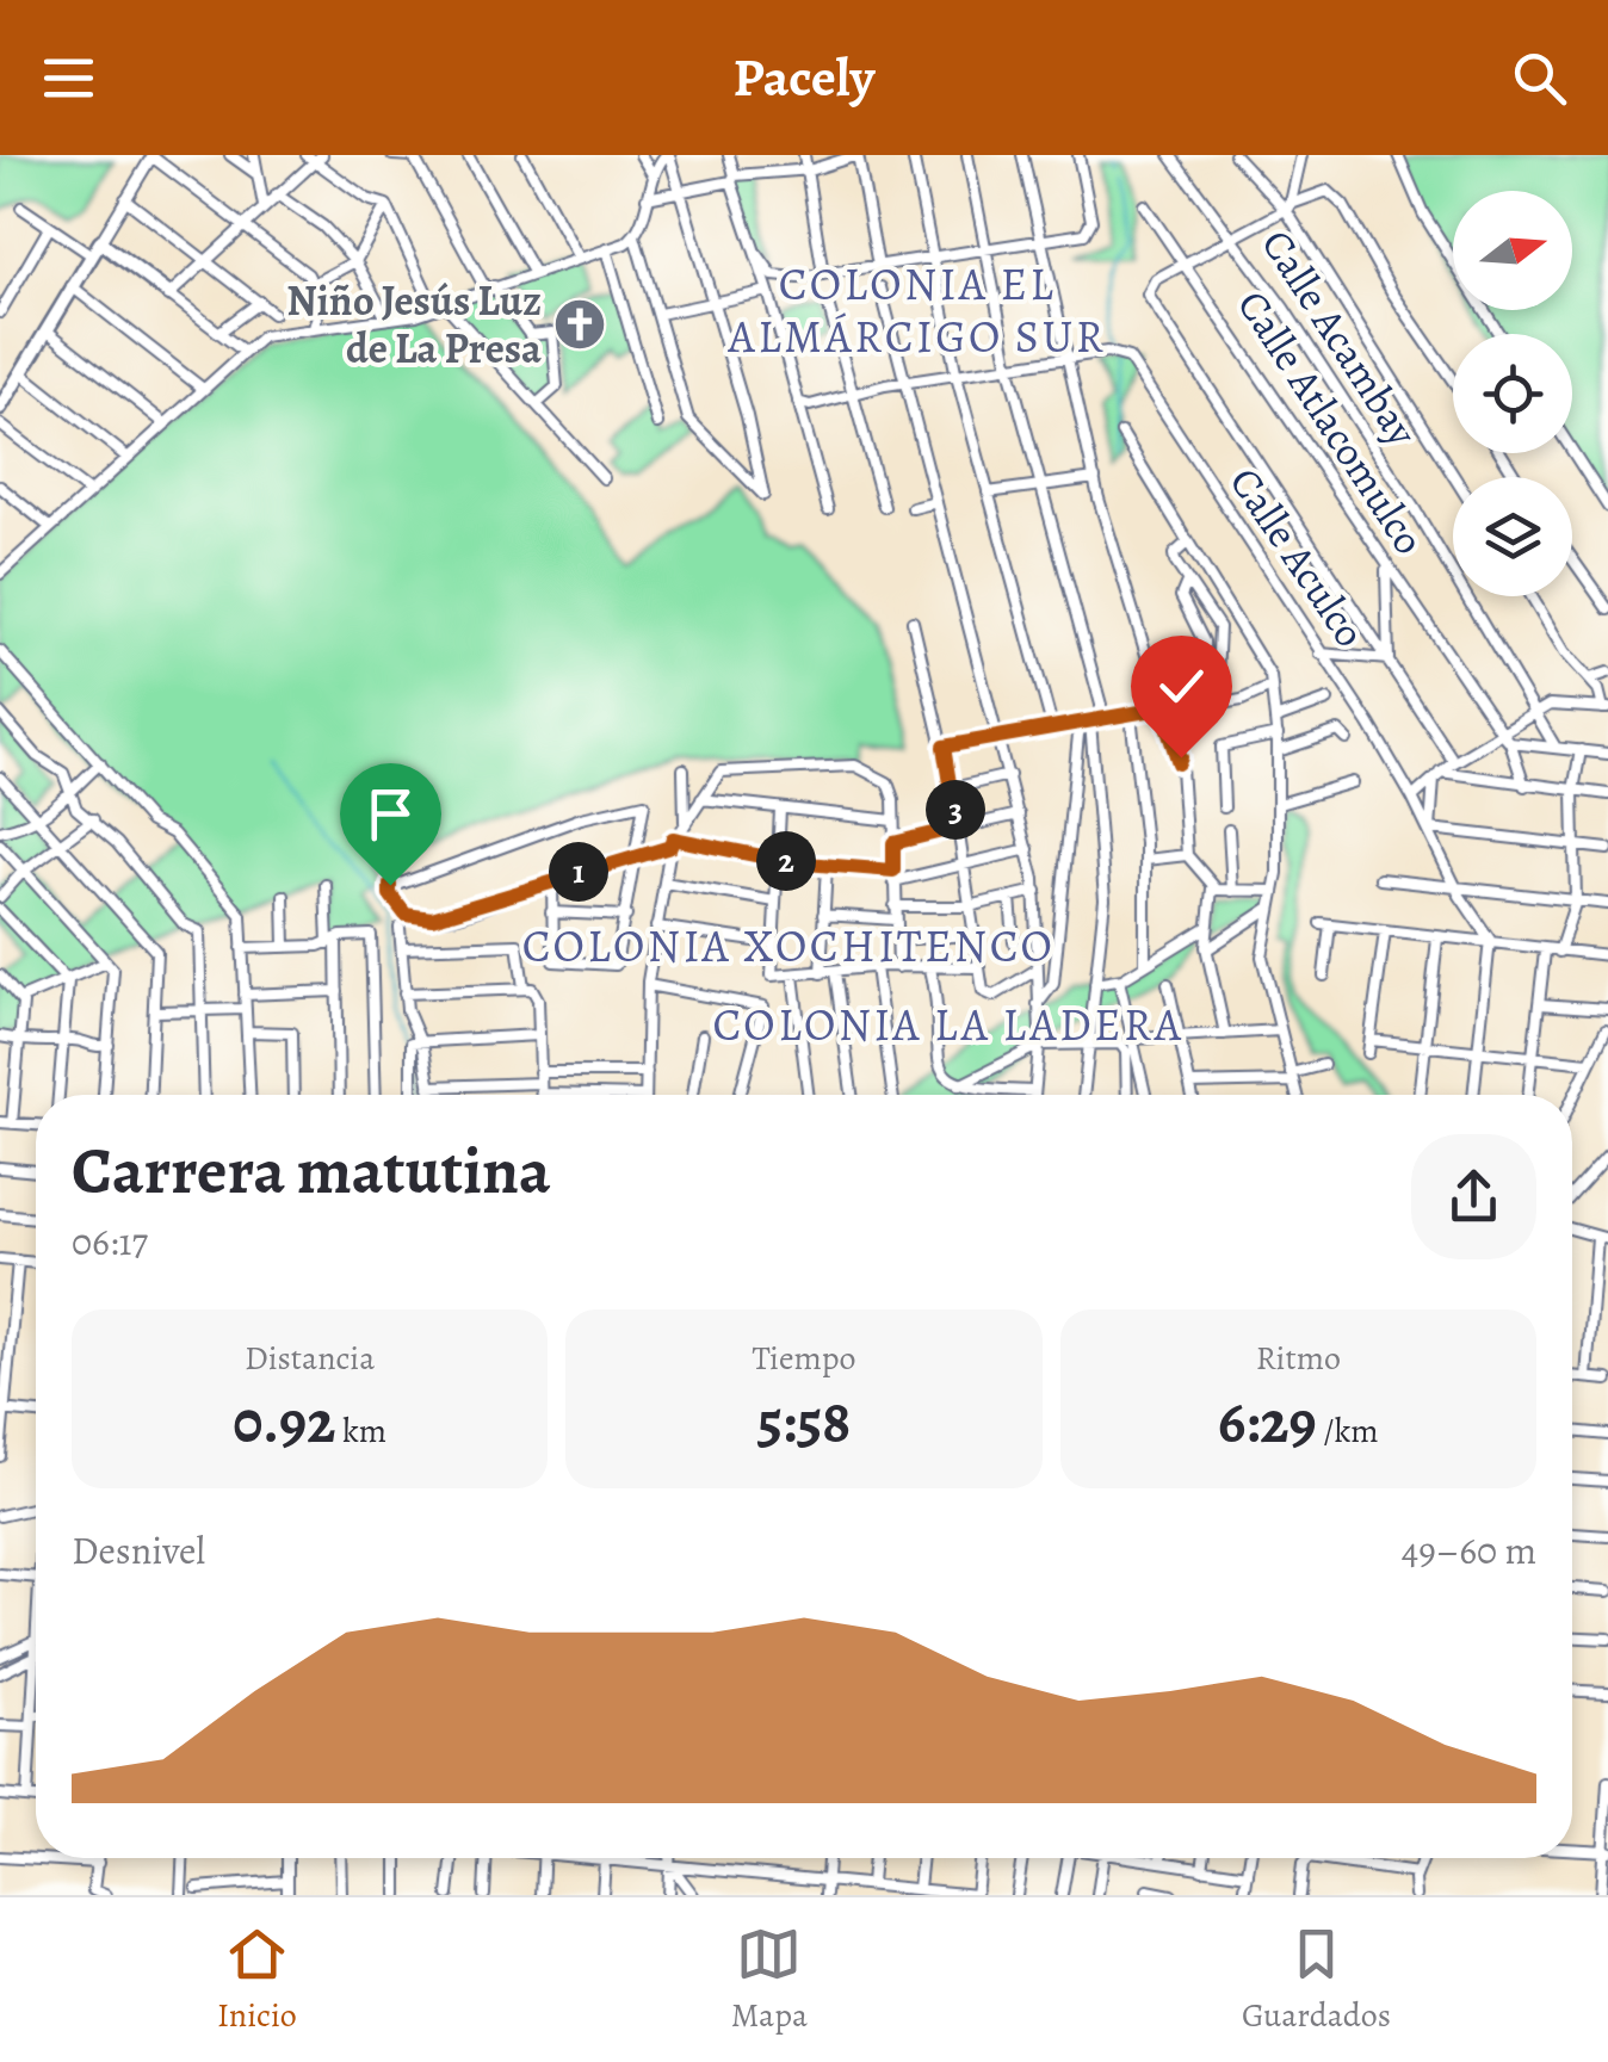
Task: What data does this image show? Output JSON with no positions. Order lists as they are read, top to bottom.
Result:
{
  "streets": {
    "street": ["Calle Acambay", "Calle Atlacomulco", "Calle Aculco"]
  },
  "districts": ["COLONIA EL ALMÁRCIGO SUR", "COLONIA XOCHITENCO", "COLONIA LA LADERA"],
  "places": {
    "church": ["Niño Jesús Luz de La Presa"]
  },
  "north": "right",
  "page": {
    "header": "Pacely",
    "pins": ["3", "2", "1"],
    "heading": ["Carrera matutina", "06:17"],
    "stats": [
      ["Distancia", "0.92 km"],
      ["Tiempo", "5:58"],
      ["Ritmo", "6:29 /km"]
    ],
    "chart": ["Desnivel", "49–60 m"],
    "tabs": ["Inicio", "Mapa", "Guardados"]
  }
}
